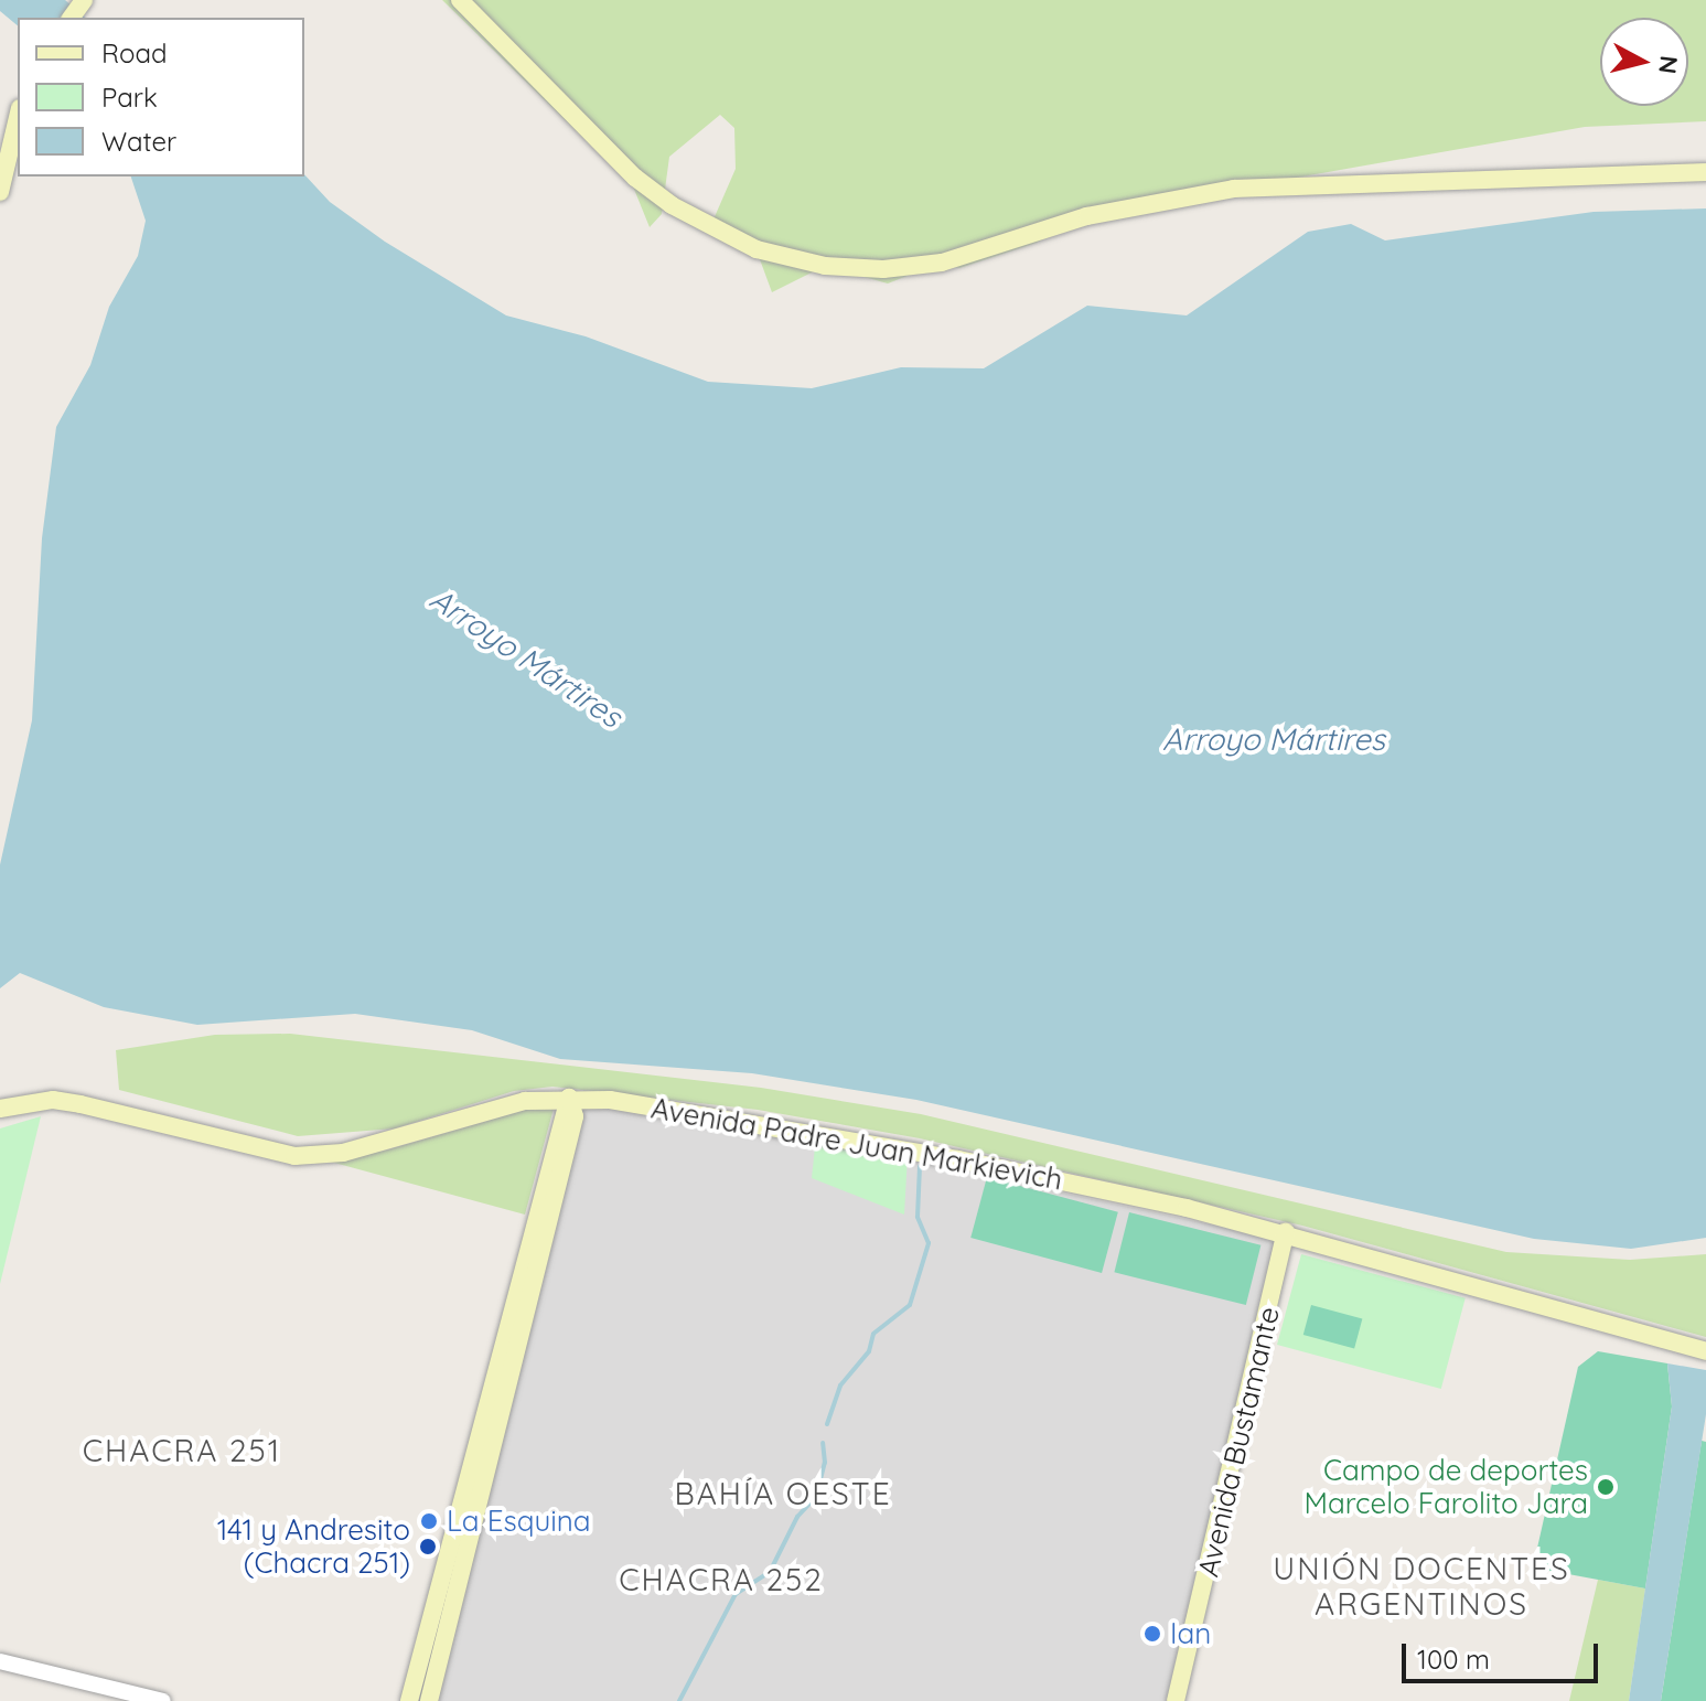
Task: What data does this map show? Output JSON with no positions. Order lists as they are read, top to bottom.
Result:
{
  "streets": {
    "main road": ["Avenida Padre Juan Markievich", "Avenida Bustamante"]
  },
  "crossings": [
    ["Avenida Padre Juan Markievich", "Avenida Bustamante"]
  ],
  "districts": [
    "CHACRA 251",
    "BAHÍA OESTE",
    "UNIÓN DOCENTES ARGENTINOS",
    "CHACRA 252"
  ],
  "water": ["Arroyo Mártires"],
  "places": [
    "Campo de deportes Marcelo Farolito Jara",
    "La Esquina",
    "141 y Andresito (Chacra 251)",
    "Ian"
  ],
  "legend": ["Road", "Park", "Water"],
  "scale_bar": "100 m",
  "north": "right"
}
